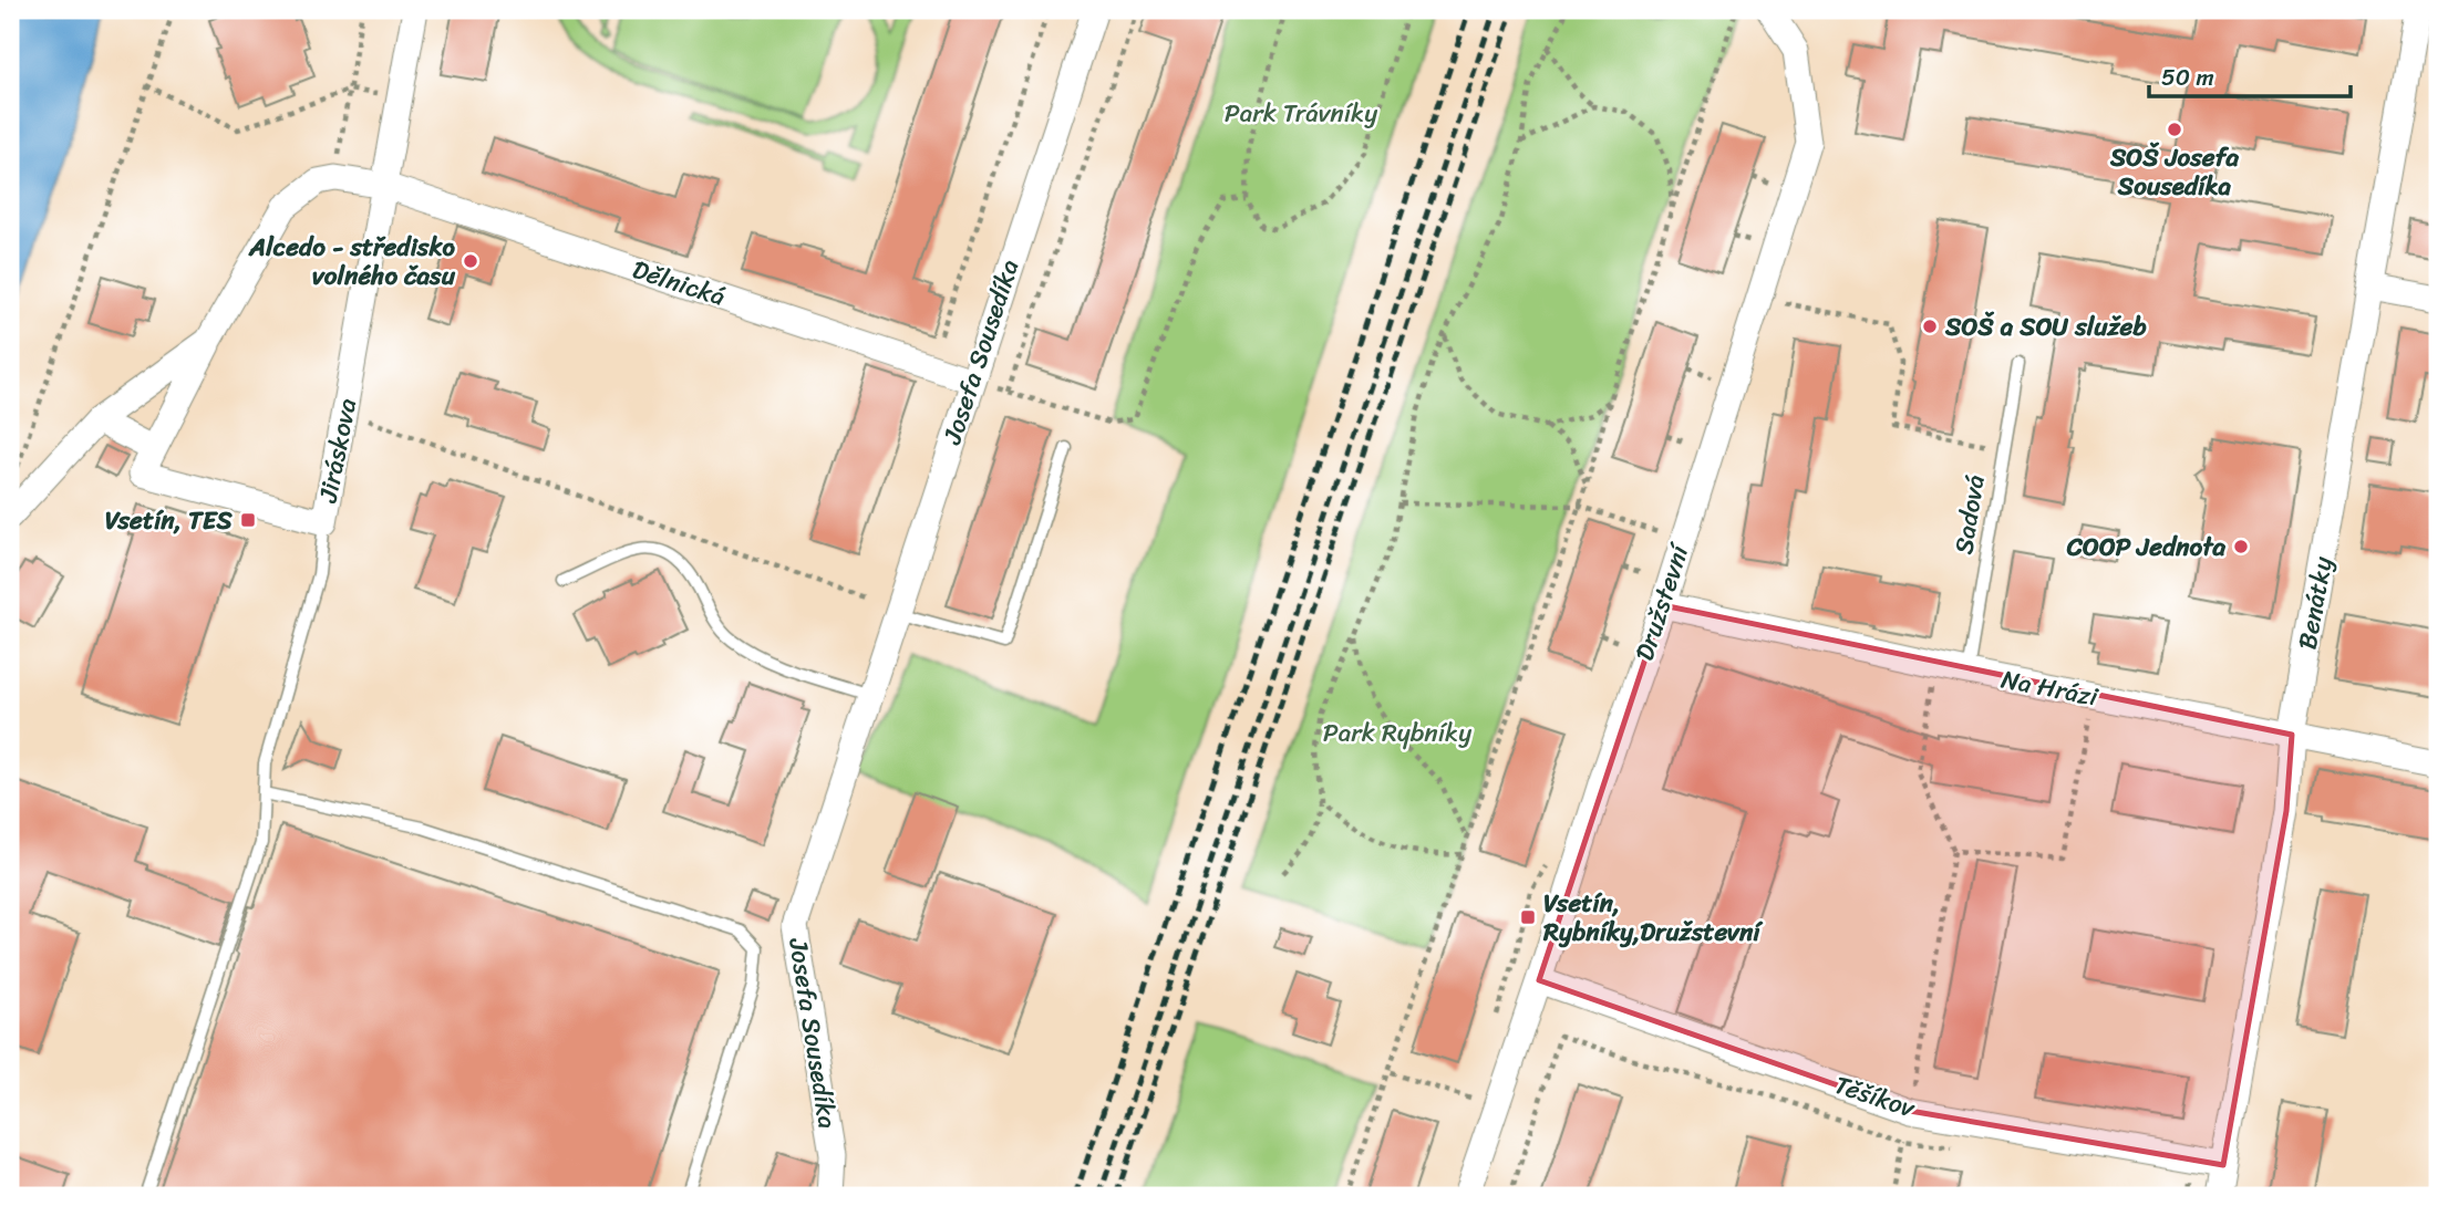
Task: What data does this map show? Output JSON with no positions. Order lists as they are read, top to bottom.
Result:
{
  "streets": {
    "street": [
      "Dělnická",
      "Josefa Sousedíka",
      "Jiráskova",
      "Družstevní",
      "Benátky",
      "Na Hrázi",
      "Těšíkov"
    ],
    "lane": ["Sadová"]
  },
  "crossings": [
    ["Dělnická", "Josefa Sousedíka"],
    ["Dělnická", "Jiráskova"],
    ["Sadová", "Na Hrázi"],
    ["Družstevní", "Na Hrázi"],
    ["Družstevní", "Těšíkov"],
    ["Benátky", "Na Hrázi"],
    ["Benátky", "Těšíkov"]
  ],
  "parks": ["Park Trávníky", "Park Rybníky"],
  "places": {
    "other": [
      "SOŠ Josefa Sousedíka",
      "Alcedo - středisko volného času",
      "SOŠ a SOU služeb",
      "COOP Jednota"
    ],
    "transit": ["Vsetín, TES", "Vsetín, Rybníky,Družstevní"]
  },
  "scale_bar": "50 m"
}
